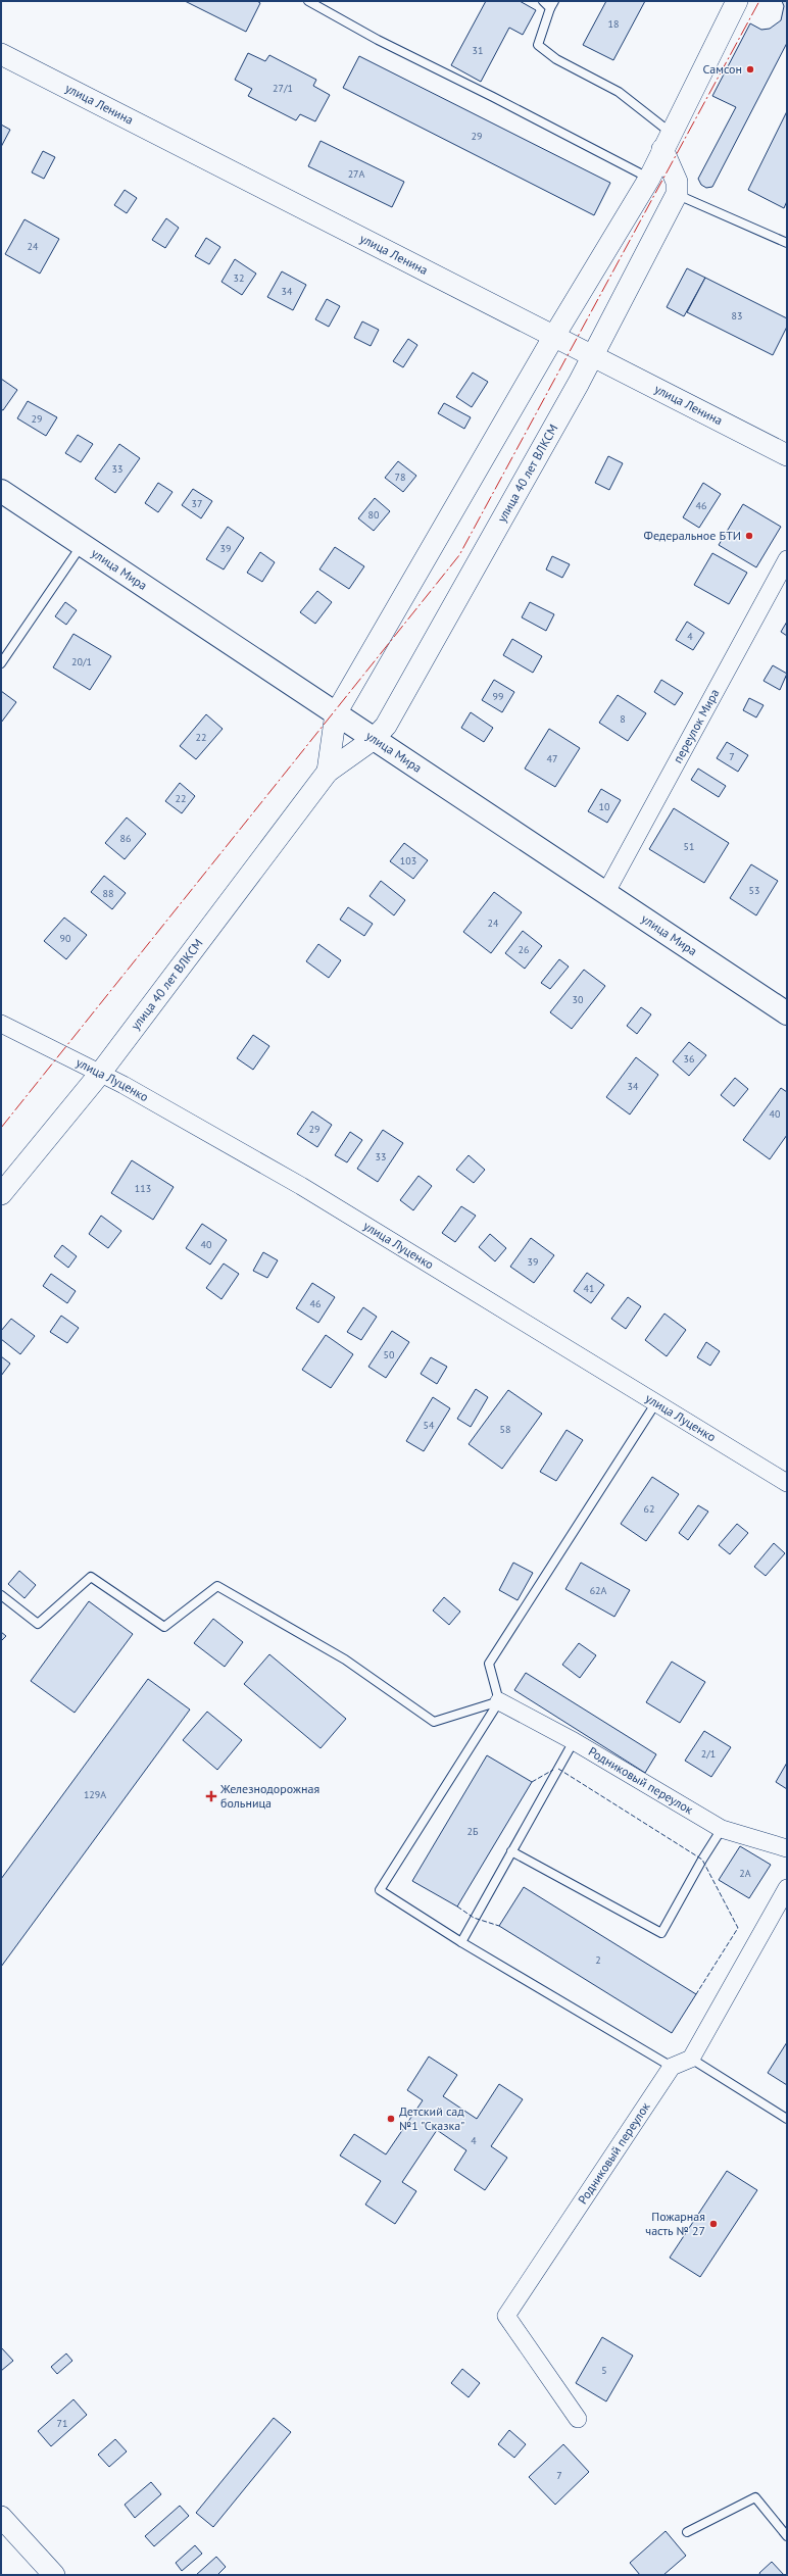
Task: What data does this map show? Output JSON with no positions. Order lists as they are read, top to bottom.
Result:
{
  "streets": {
    "main road": ["улица Мира"],
    "street": [
      "улица Ленина",
      "улица 40 лет ВЛКСМ",
      "переулок Мира",
      "улица Луценко",
      "Родниковый переулок"
    ]
  },
  "crossings": [
    ["улица Ленина", "улица 40 лет ВЛКСМ"],
    ["улица 40 лет ВЛКСМ", "улица Мира"],
    ["улица 40 лет ВЛКСМ", "улица Луценко"],
    ["улица Мира", "переулок Мира"]
  ],
  "places": {
    "other": [
      "Самсон",
      "Федеральное БТИ",
      "Детский сад №1 \"Сказка\"",
      "Пожарная часть № 27"
    ],
    "health": ["Железнодорожная больница"]
  },
  "house_numbers": [
    "18",
    "31",
    "27/1",
    "29",
    "27А",
    "24",
    "32",
    "34",
    "83",
    "29",
    "33",
    "78",
    "37",
    "46",
    "80",
    "39",
    "4",
    "20/1",
    "99",
    "8",
    "22",
    "7",
    "47",
    "22",
    "10",
    "86",
    "51",
    "103",
    "53",
    "88",
    "24",
    "90",
    "26",
    "30",
    "36",
    "34",
    "40",
    "29",
    "33",
    "113",
    "40",
    "39",
    "41",
    "46",
    "50",
    "54",
    "58",
    "62",
    "62А",
    "2/1",
    "129А",
    "2Б",
    "2А",
    "2",
    "4",
    "5",
    "71",
    "7"
  ]
}
